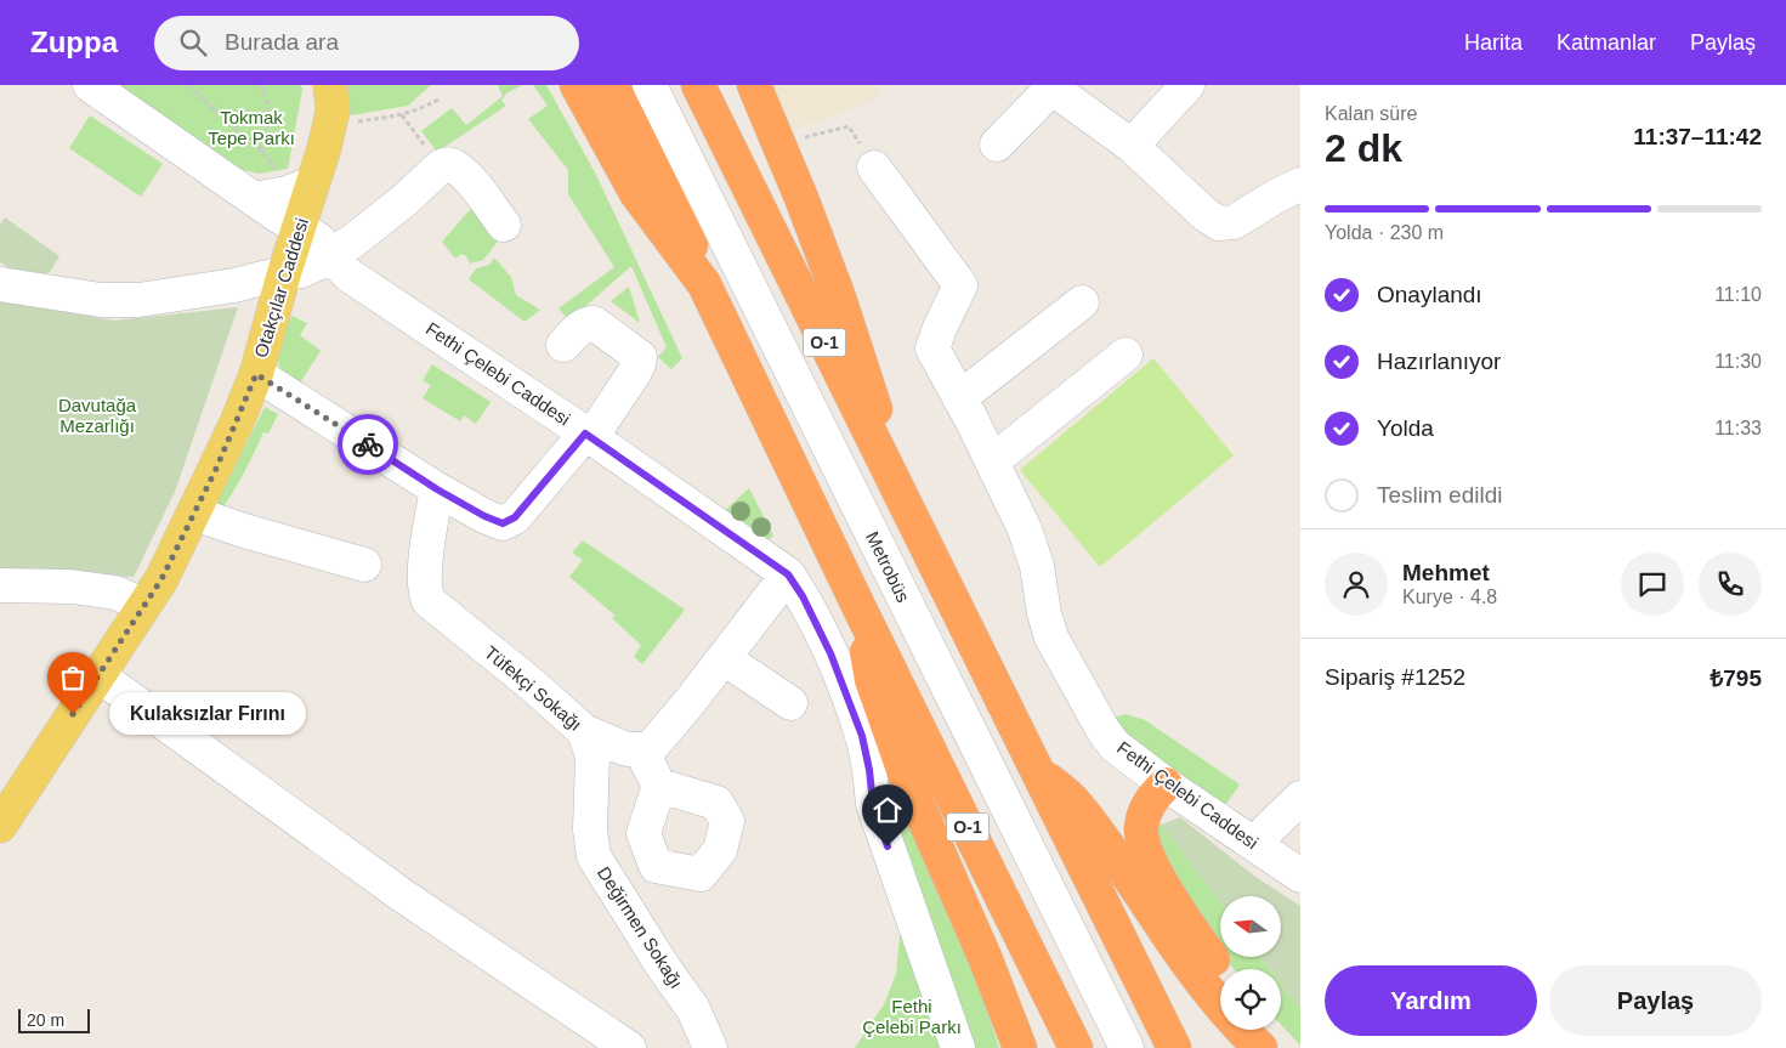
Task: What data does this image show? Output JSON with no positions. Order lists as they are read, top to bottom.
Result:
{
  "streets": {
    "highway": ["O-1"],
    "main road": ["Otakçılar Caddesi"],
    "street": [
      "Fethi Çelebi Caddesi",
      "Metrobüs",
      "Tüfekçi Sokağı",
      "Değirmen Sokağı"
    ]
  },
  "crossings": [
    ["Otakçılar Caddesi", "Fethi Çelebi Caddesi"],
    ["Tüfekçi Sokağı", "Değirmen Sokağı"]
  ],
  "parks": ["Tokmak Tepe Parkı", "Davutağa Mezarlığı", "Fethi Çelebi Parkı"],
  "places": ["Kulaksızlar Fırını"],
  "scale_bar": "20 m",
  "north": "left",
  "page": {
    "header": "Zuppa",
    "search": "Burada ara",
    "nav": ["Harita", "Katmanlar", "Paylaş"],
    "heading": ["2 dk", "Kalan süre", "11:37–11:42"],
    "panel": [
      "Mehmet",
      "Kurye · 4.8",
      "Sipariş #1252",
      "₺795"
    ],
    "bar": "Yolda · 230 m",
    "list": [
      ["Onaylandı", "11:10"],
      ["Hazırlanıyor", "11:30"],
      ["Yolda", "11:33"],
      "Teslim edildi"
    ],
    "bubble": "Kulaksızlar Fırını",
    "buttons": ["Yardım", "Paylaş"],
    "scale": "20 m"
  }
}
